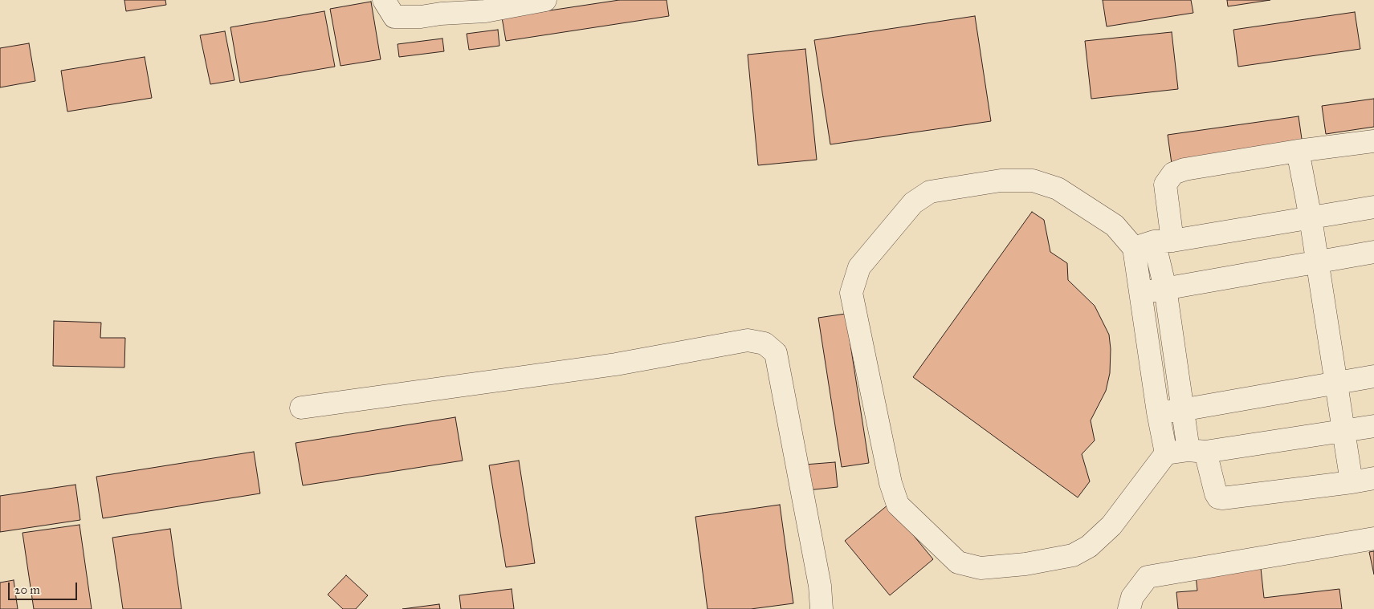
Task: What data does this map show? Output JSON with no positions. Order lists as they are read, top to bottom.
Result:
{
  "scale_bar": "20 m"
}
